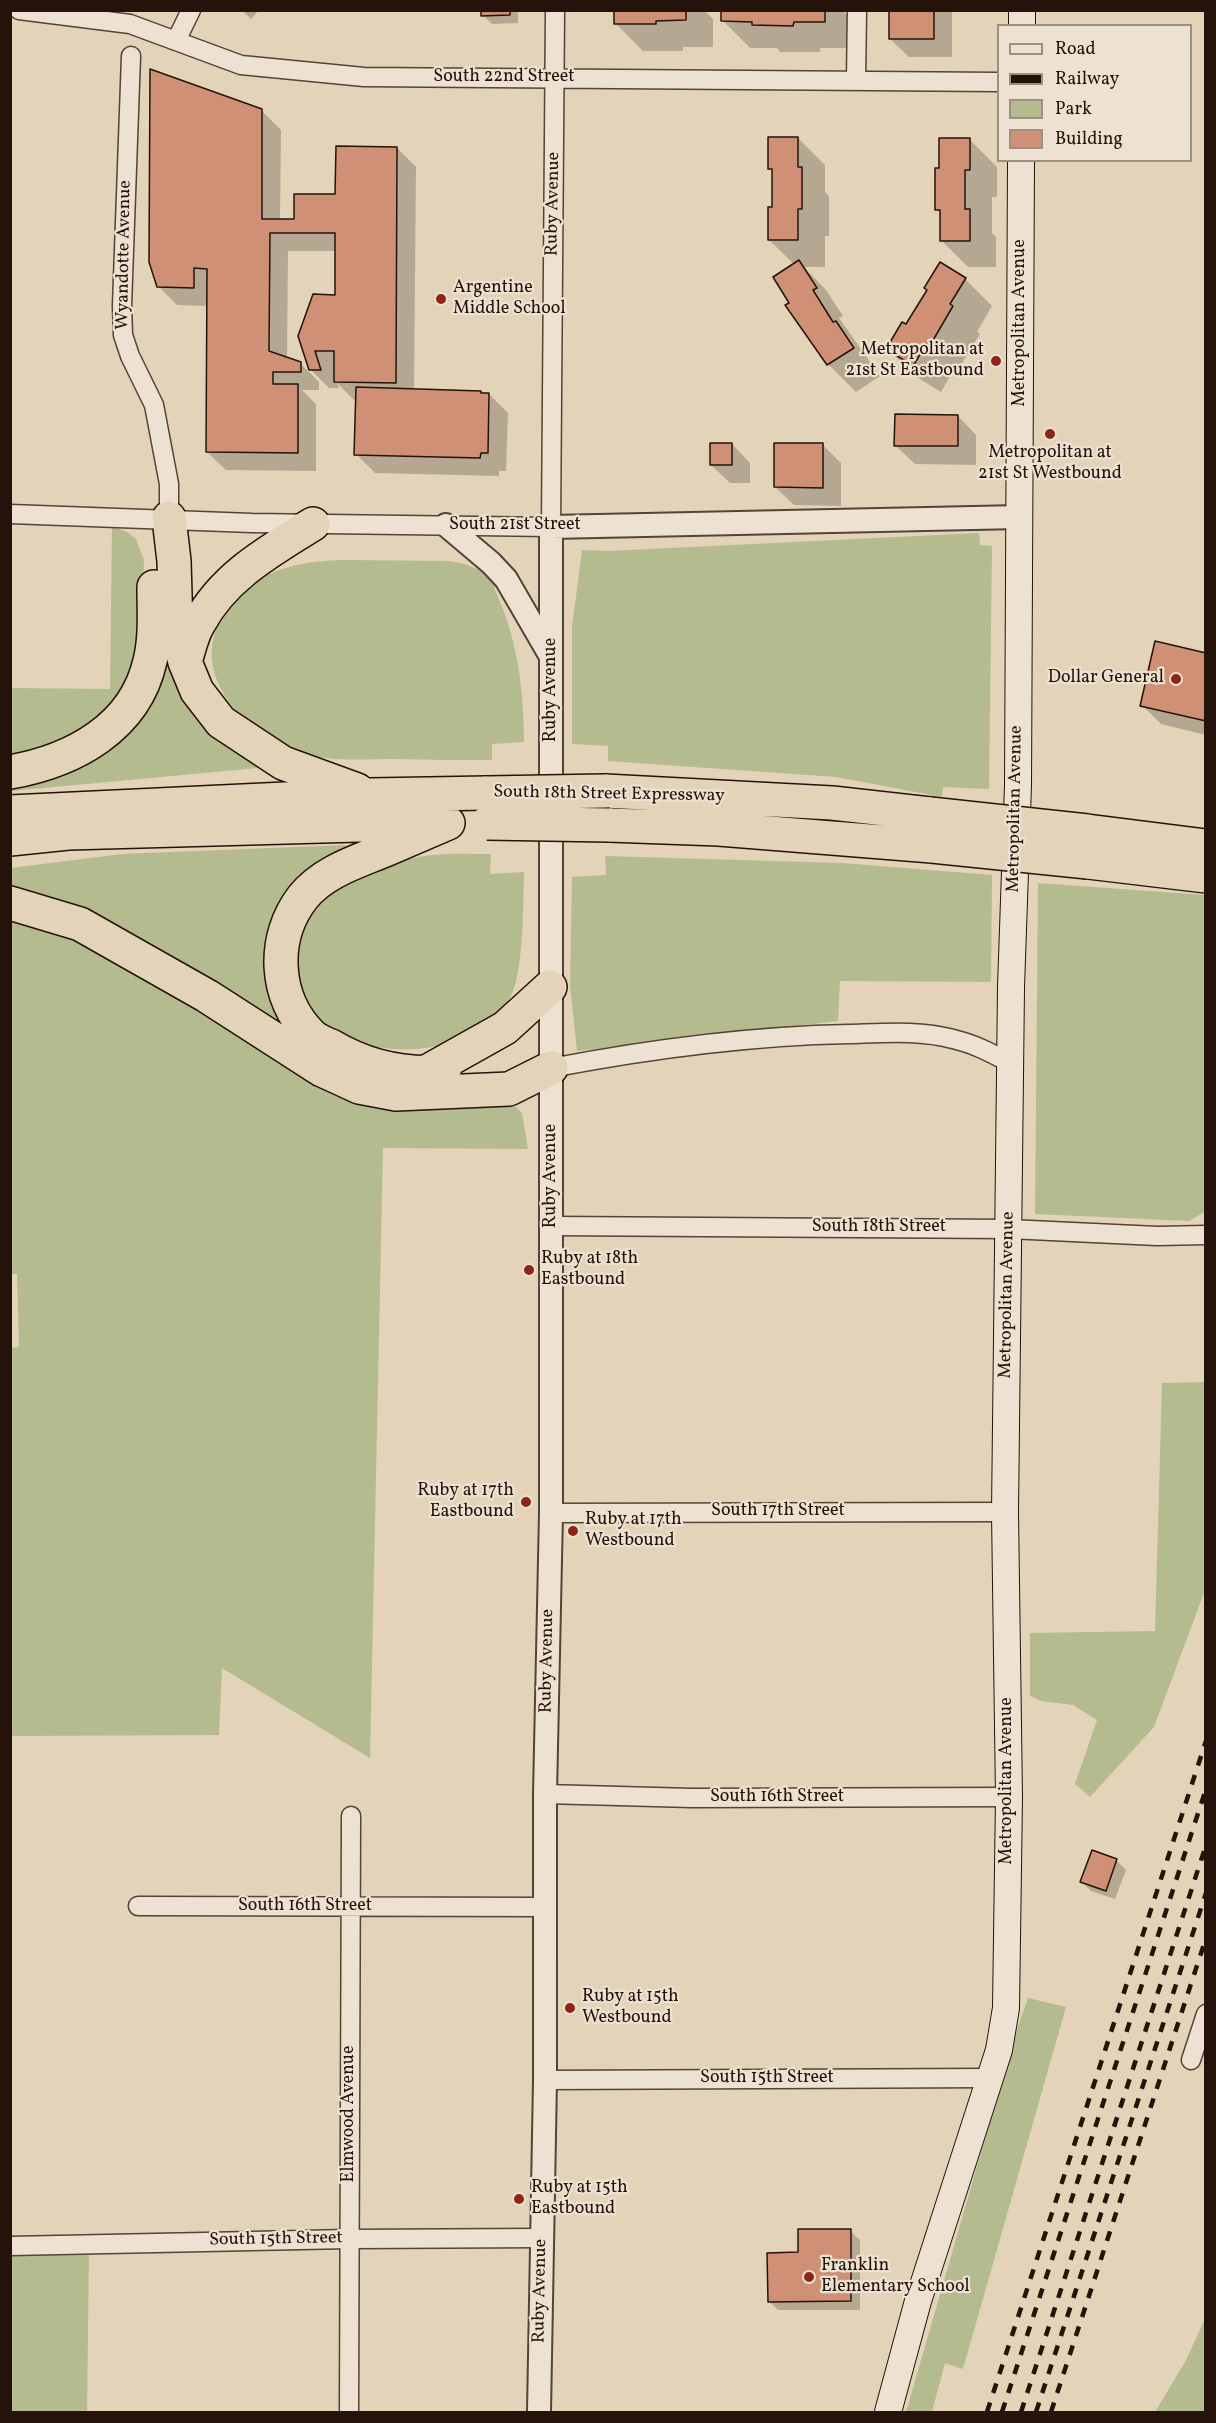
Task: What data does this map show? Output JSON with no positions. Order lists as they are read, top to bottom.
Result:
{
  "streets": {
    "highway": ["South 18th Street Expressway"],
    "main road": ["Metropolitan Avenue"],
    "street": [
      "South 22nd Street",
      "Ruby Avenue",
      "Wyandotte Avenue",
      "South 21st Street",
      "South 18th Street",
      "South 17th Street",
      "South 16th Street",
      "South 15th Street",
      "Elmwood Avenue"
    ]
  },
  "crossings": [
    ["South 22nd Street", "Ruby Avenue"],
    ["Ruby Avenue", "South 21st Street"],
    ["Ruby Avenue", "South 18th Street"],
    ["Ruby Avenue", "South 17th Street"],
    ["Ruby Avenue", "South 16th Street"],
    ["Ruby Avenue", "South 15th Street"],
    ["Wyandotte Avenue", "South 21st Street"],
    ["Metropolitan Avenue", "South 21st Street"],
    ["Metropolitan Avenue", "South 18th Street"],
    ["Metropolitan Avenue", "South 17th Street"],
    ["Metropolitan Avenue", "South 16th Street"],
    ["Metropolitan Avenue", "South 15th Street"],
    ["South 16th Street", "Elmwood Avenue"],
    ["South 15th Street", "Elmwood Avenue"]
  ],
  "places": [
    "Argentine Middle School",
    "Metropolitan at 21st St Eastbound",
    "Metropolitan at 21st St Westbound",
    "Dollar General",
    "Ruby at 18th Eastbound",
    "Ruby at 17th Eastbound",
    "Ruby at 17th Westbound",
    "Ruby at 15th Westbound",
    "Ruby at 15th Eastbound",
    "Franklin Elementary School"
  ],
  "legend": [
    "Road",
    "Railway",
    "Park",
    "Building"
  ]
}
